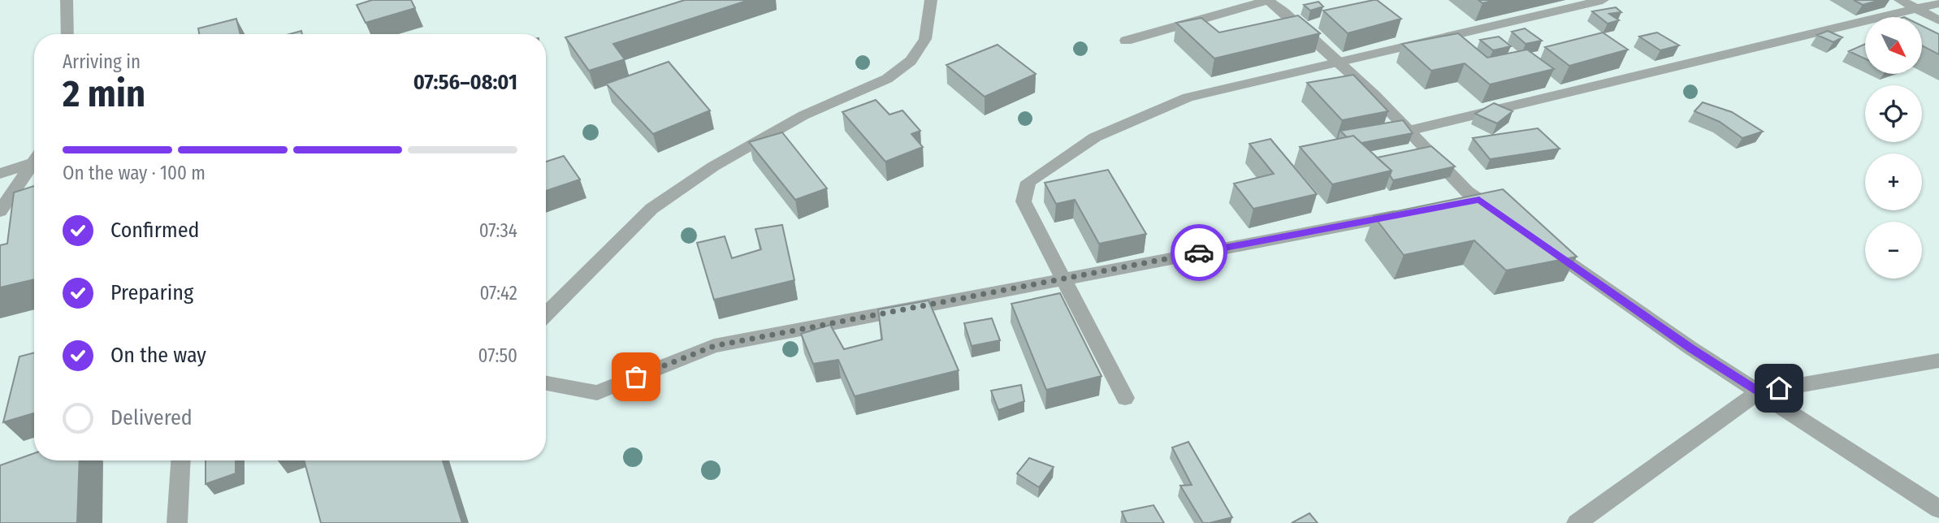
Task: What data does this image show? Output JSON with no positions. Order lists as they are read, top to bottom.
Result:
{
  "north": "bottom right",
  "page": {
    "map_buttons": ["+", "−"],
    "heading": ["2 min", "Arriving in", "07:56–08:01"],
    "bar": "On the way · 100 m",
    "list": [
      ["Confirmed", "07:34"],
      ["Preparing", "07:42"],
      ["On the way", "07:50"],
      "Delivered"
    ]
  }
}
